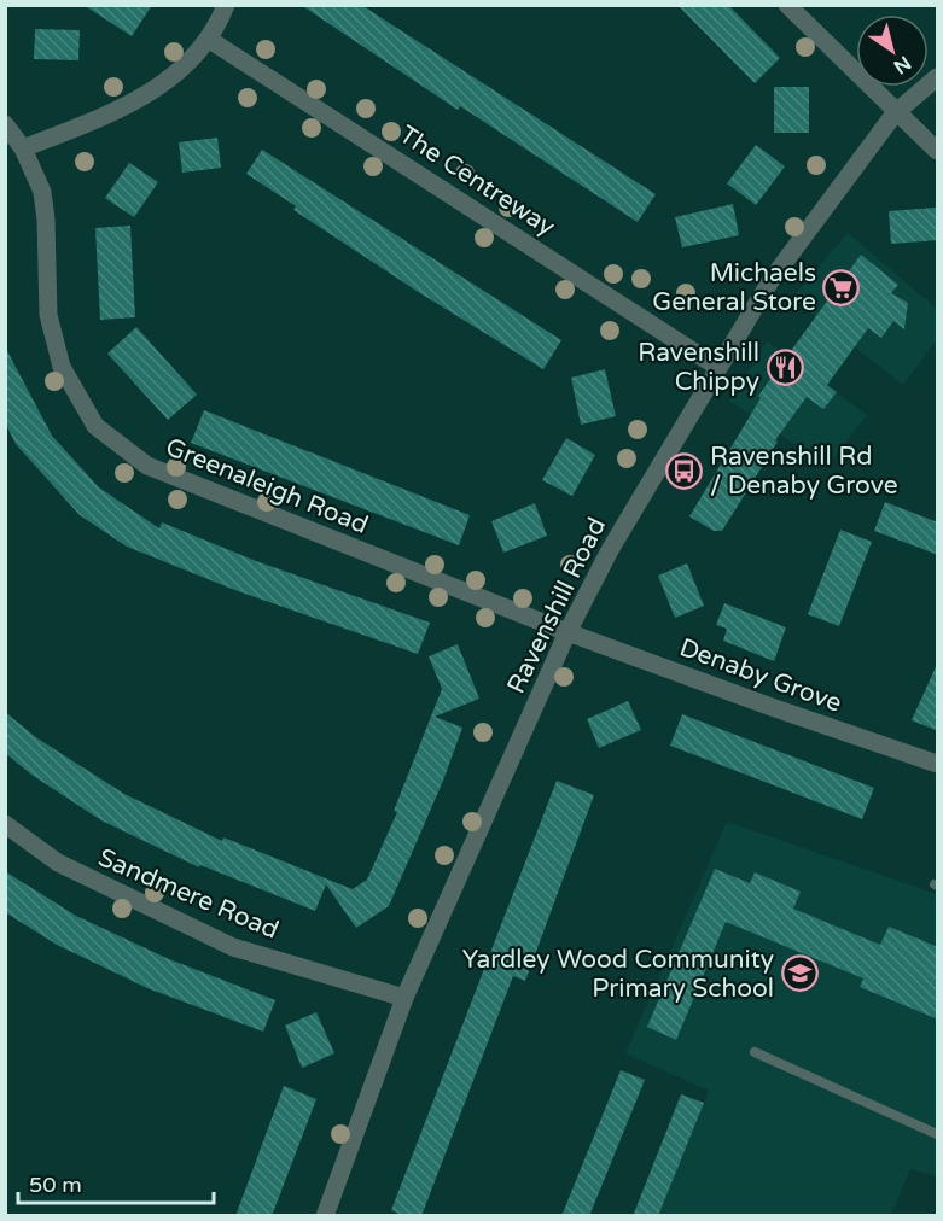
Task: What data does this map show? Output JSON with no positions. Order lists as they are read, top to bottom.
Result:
{
  "streets": {
    "street": [
      "The Centreway",
      "Greenaleigh Road",
      "Ravenshill Road",
      "Denaby Grove",
      "Sandmere Road"
    ]
  },
  "crossings": [
    ["The Centreway", "Ravenshill Road"],
    ["Greenaleigh Road", "Ravenshill Road"],
    ["Greenaleigh Road", "Denaby Grove"],
    ["Ravenshill Road", "Denaby Grove"],
    ["Ravenshill Road", "Sandmere Road"]
  ],
  "places": {
    "supermarket": ["Michaels General Store"],
    "restaurant": ["Ravenshill Chippy"],
    "bus stop": ["Ravenshill Rd / Denaby Grove"],
    "school or university": ["Yardley Wood Community Primary School"]
  },
  "scale_bar": "50 m",
  "north": "bottom right"
}
